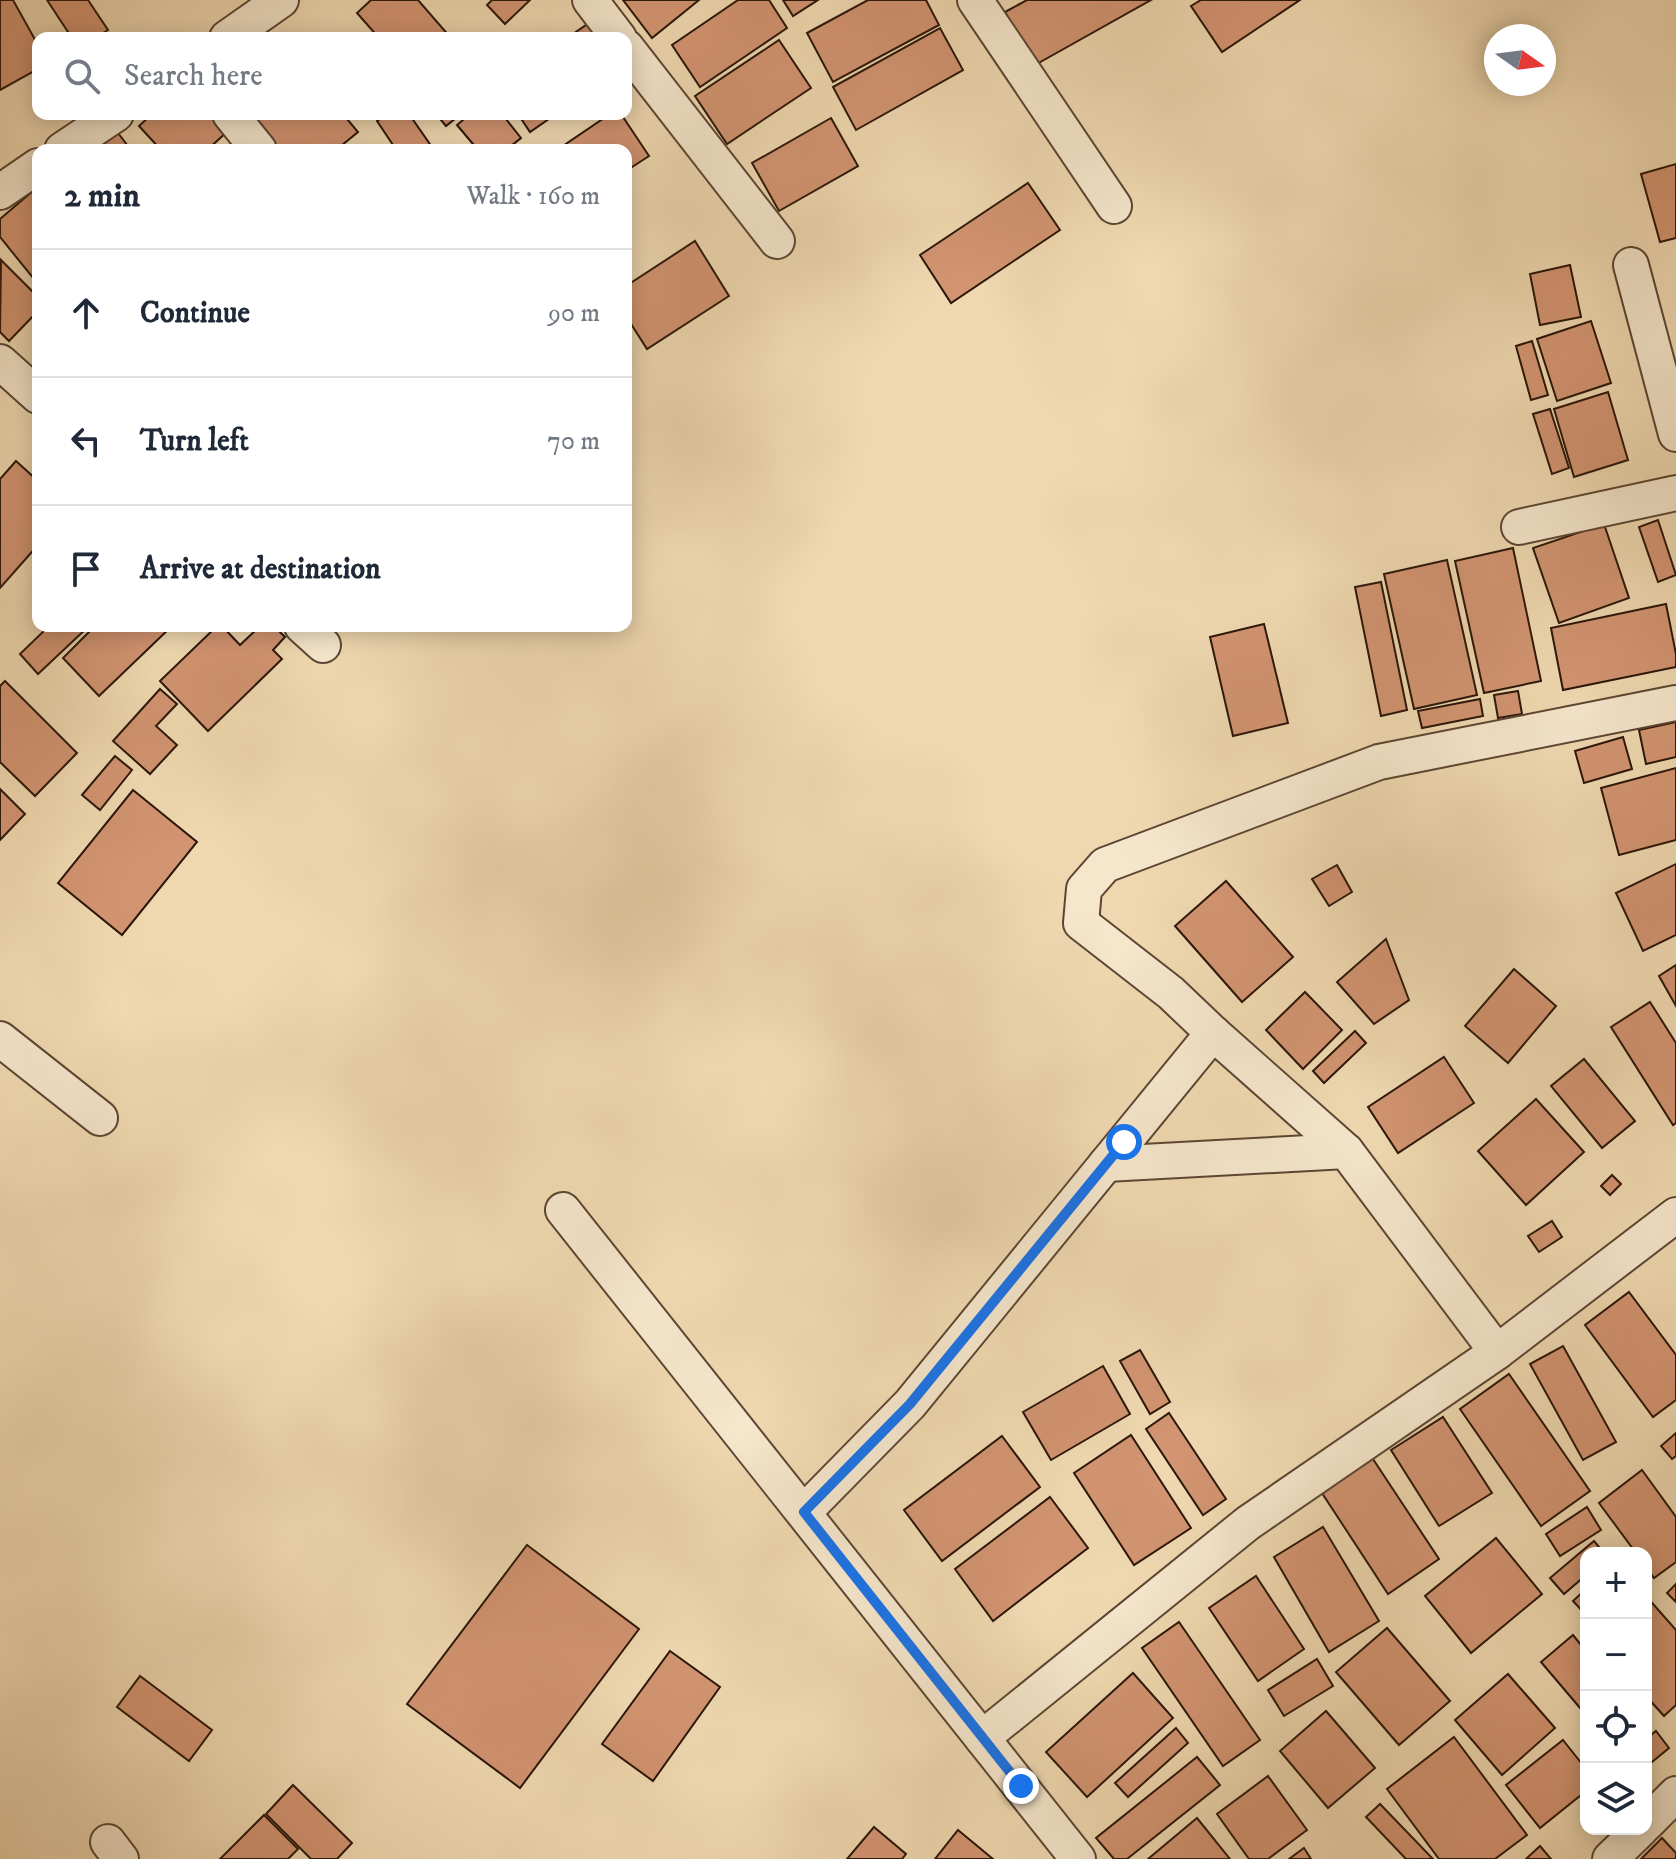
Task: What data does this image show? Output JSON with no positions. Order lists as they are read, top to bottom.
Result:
{
  "north": "right",
  "page": {
    "search": "Search here",
    "heading": ["2 min", "Walk · 160 m"],
    "list": [
      ["Continue", "90 m"],
      ["Turn left", "70 m"],
      "Arrive at destination"
    ],
    "map_buttons": ["+", "−"]
  }
}
